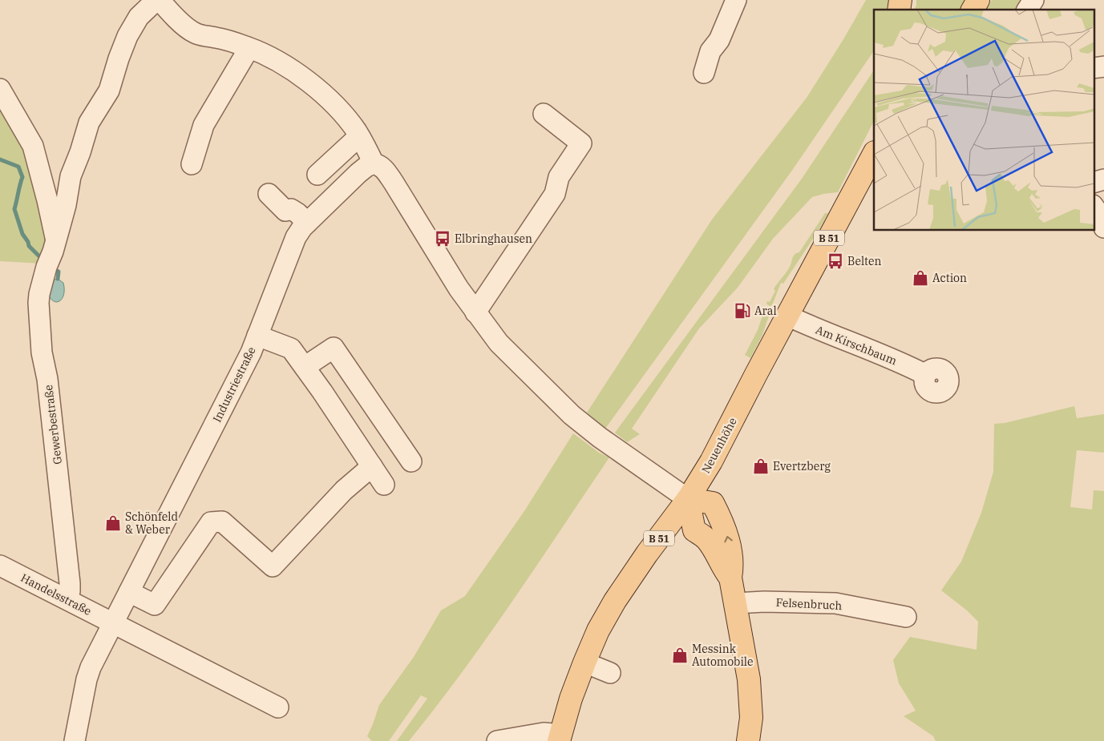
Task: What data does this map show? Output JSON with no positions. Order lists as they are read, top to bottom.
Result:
{
  "streets": {
    "main road": ["B 51", "Neuenhöhe"],
    "street": [
      "Am Kirschbaum",
      "Industriestraße",
      "Gewerbestraße",
      "Handelsstraße",
      "Felsenbruch"
    ]
  },
  "crossings": [
    ["Am Kirschbaum", "Neuenhöhe"],
    ["Industriestraße", "Handelsstraße"],
    ["Gewerbestraße", "Handelsstraße"]
  ],
  "places": {
    "bus stop": ["Elbringhausen", "Belten"],
    "shop": [
      "Action",
      "Evertzberg",
      "Schönfeld & Weber",
      "Messink Automobile"
    ],
    "fuel station": ["Aral"]
  }
}
